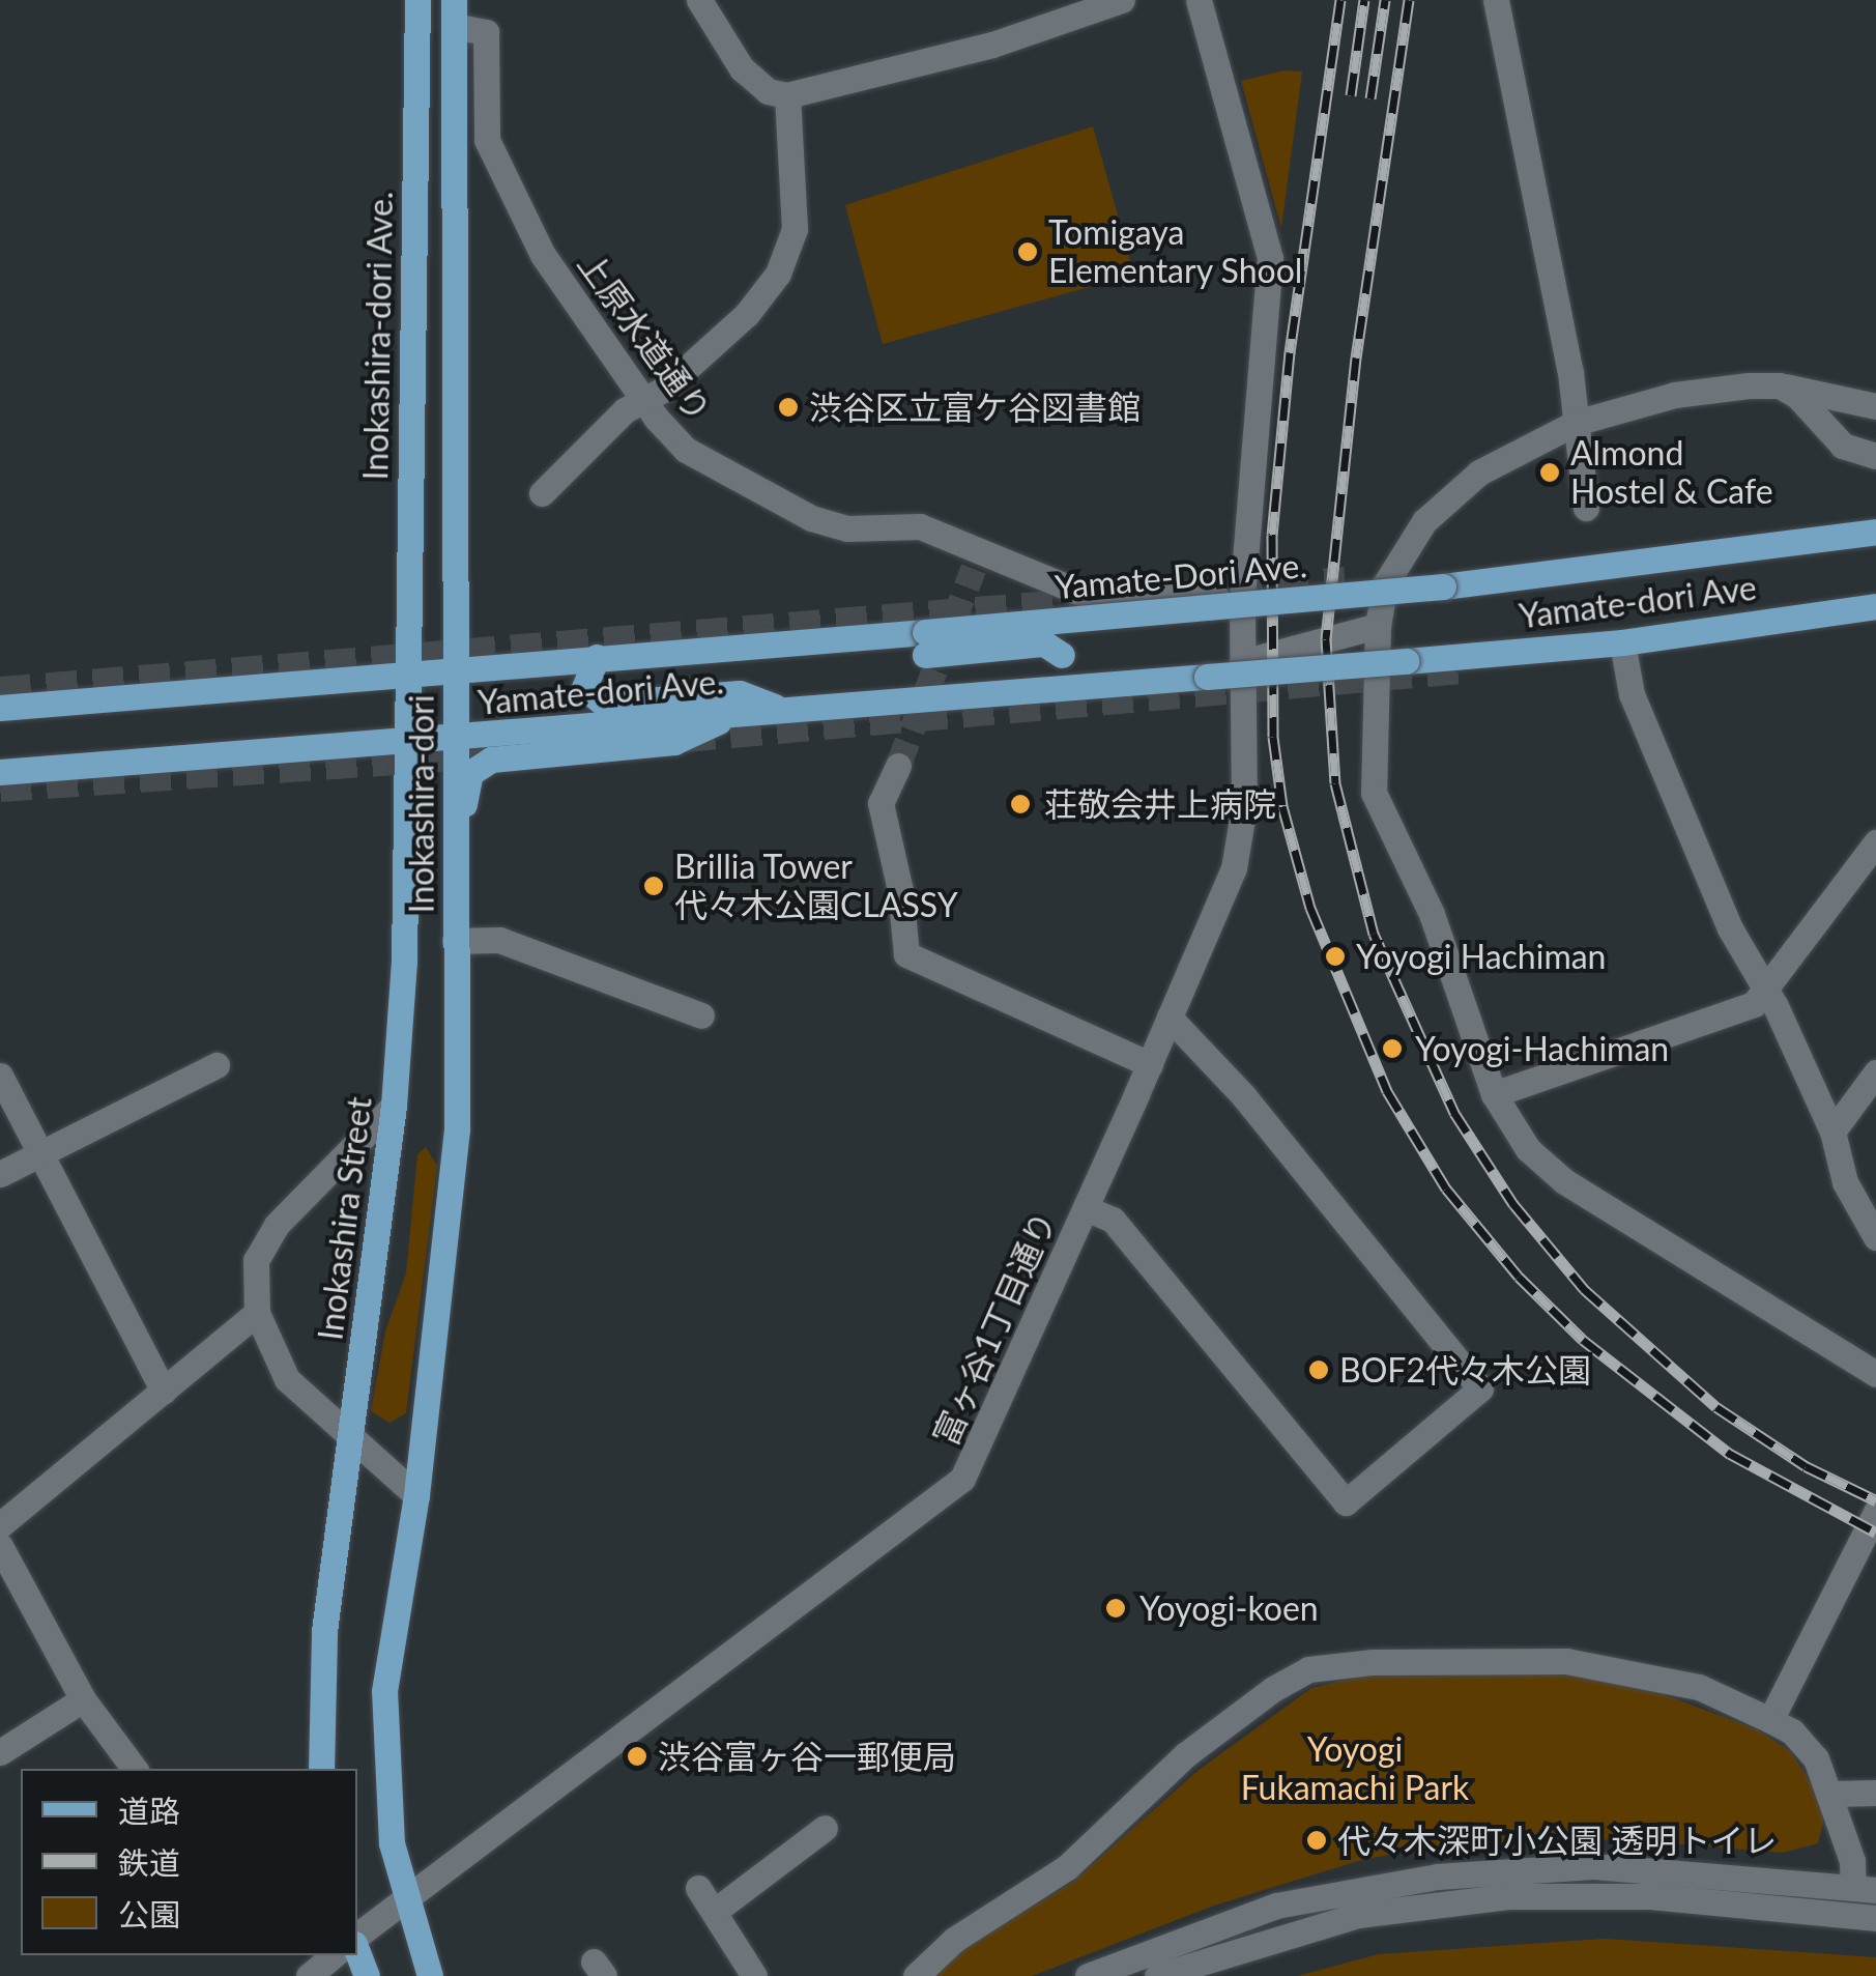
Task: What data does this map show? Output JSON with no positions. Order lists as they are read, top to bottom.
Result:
{
  "streets": {
    "main road": [
      "Inokashira-dori Ave.",
      "Yamate-Dori Ave.",
      "Yamate-dori Ave",
      "Yamate-dori Ave.",
      "Inokashira-dori",
      "Inokashira Street"
    ],
    "street": ["上原水道通り", "富ヶ谷1丁目通り"]
  },
  "crossings": [
    ["Inokashira-dori Ave.", "Yamate-dori Ave."],
    ["Inokashira-dori Ave.", "Inokashira Street"],
    ["上原水道通り", "富ヶ谷1丁目通り"],
    ["Yamate-Dori Ave.", "Yamate-dori Ave"],
    ["Yamate-Dori Ave.", "Yamate-dori Ave."],
    ["Yamate-dori Ave", "Yamate-dori Ave."],
    ["Yamate-dori Ave.", "Inokashira-dori"],
    ["Yamate-dori Ave.", "Inokashira Street"]
  ],
  "parks": ["Yoyogi Fukamachi Park"],
  "places": [
    "Tomigaya Elementary Shool",
    "渋谷区立富ケ谷図書館",
    "Almond Hostel & Cafe",
    "荘敬会井上病院",
    "Brillia Tower 代々木公園CLASSY",
    "Yoyogi Hachiman",
    "Yoyogi-Hachiman",
    "BOF2代々木公園",
    "Yoyogi-koen",
    "渋谷富ヶ谷一郵便局",
    "代々木深町小公園 透明トイレ"
  ],
  "legend": ["道路", "鉄道", "公園"]
}
